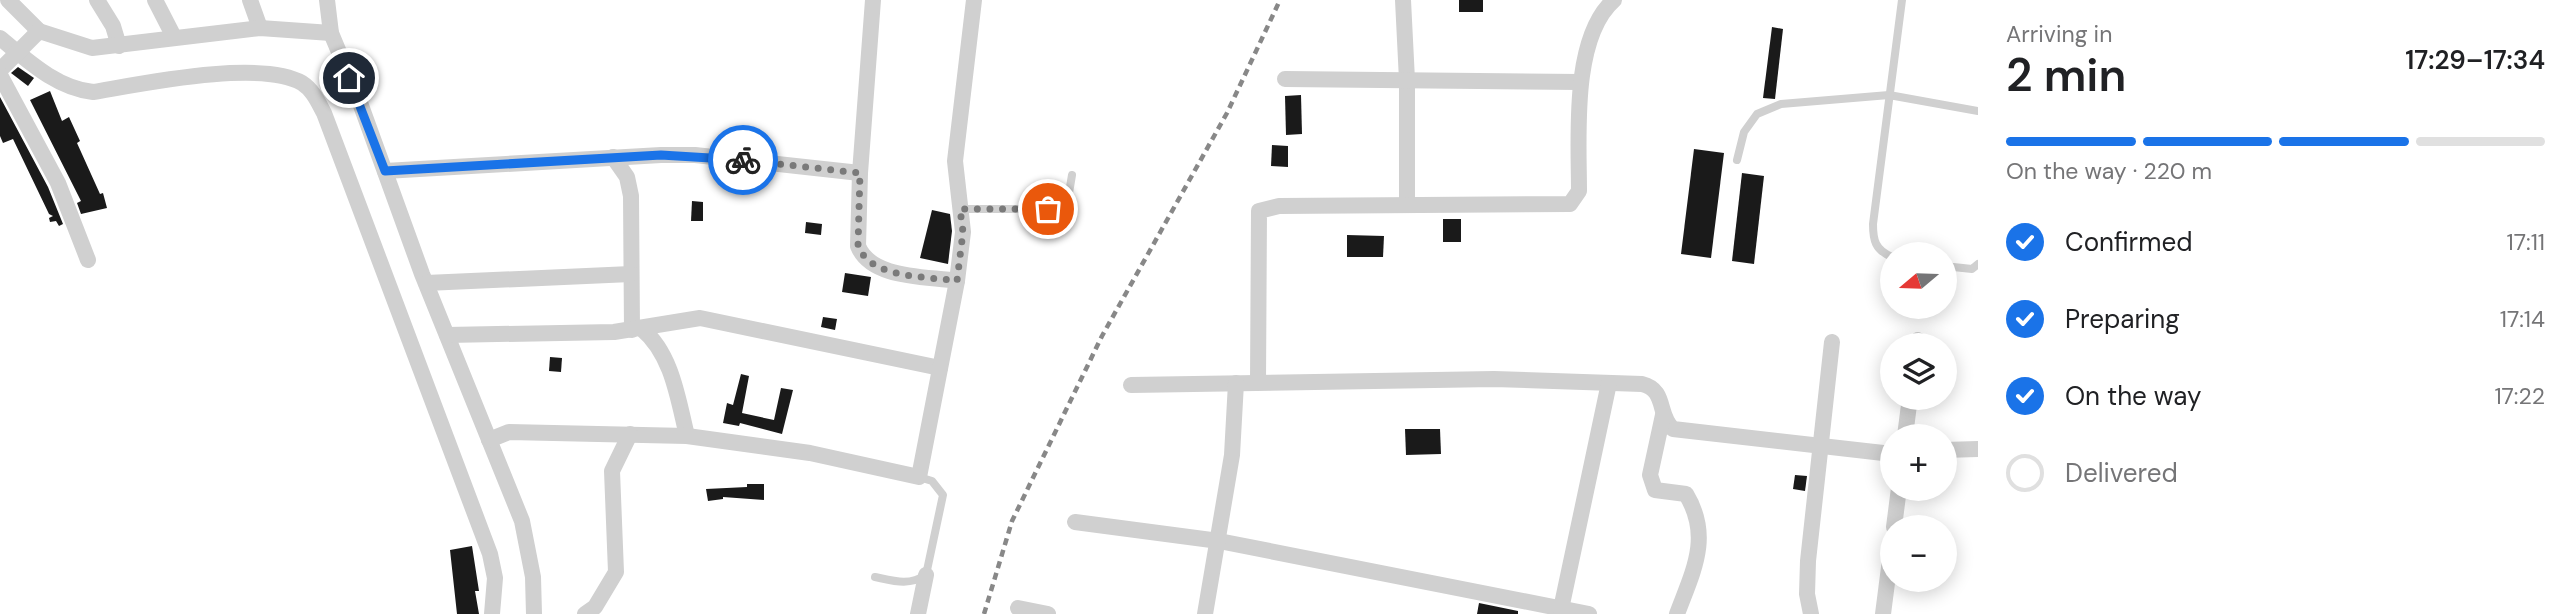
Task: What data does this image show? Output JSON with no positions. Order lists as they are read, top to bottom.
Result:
{
  "north": "left",
  "page": {
    "heading": ["2 min", "Arriving in", "17:29–17:34"],
    "bar": "On the way · 220 m",
    "list": [
      ["Confirmed", "17:11"],
      ["Preparing", "17:14"],
      ["On the way", "17:22"],
      "Delivered"
    ],
    "map_buttons": ["+", "−"]
  }
}
